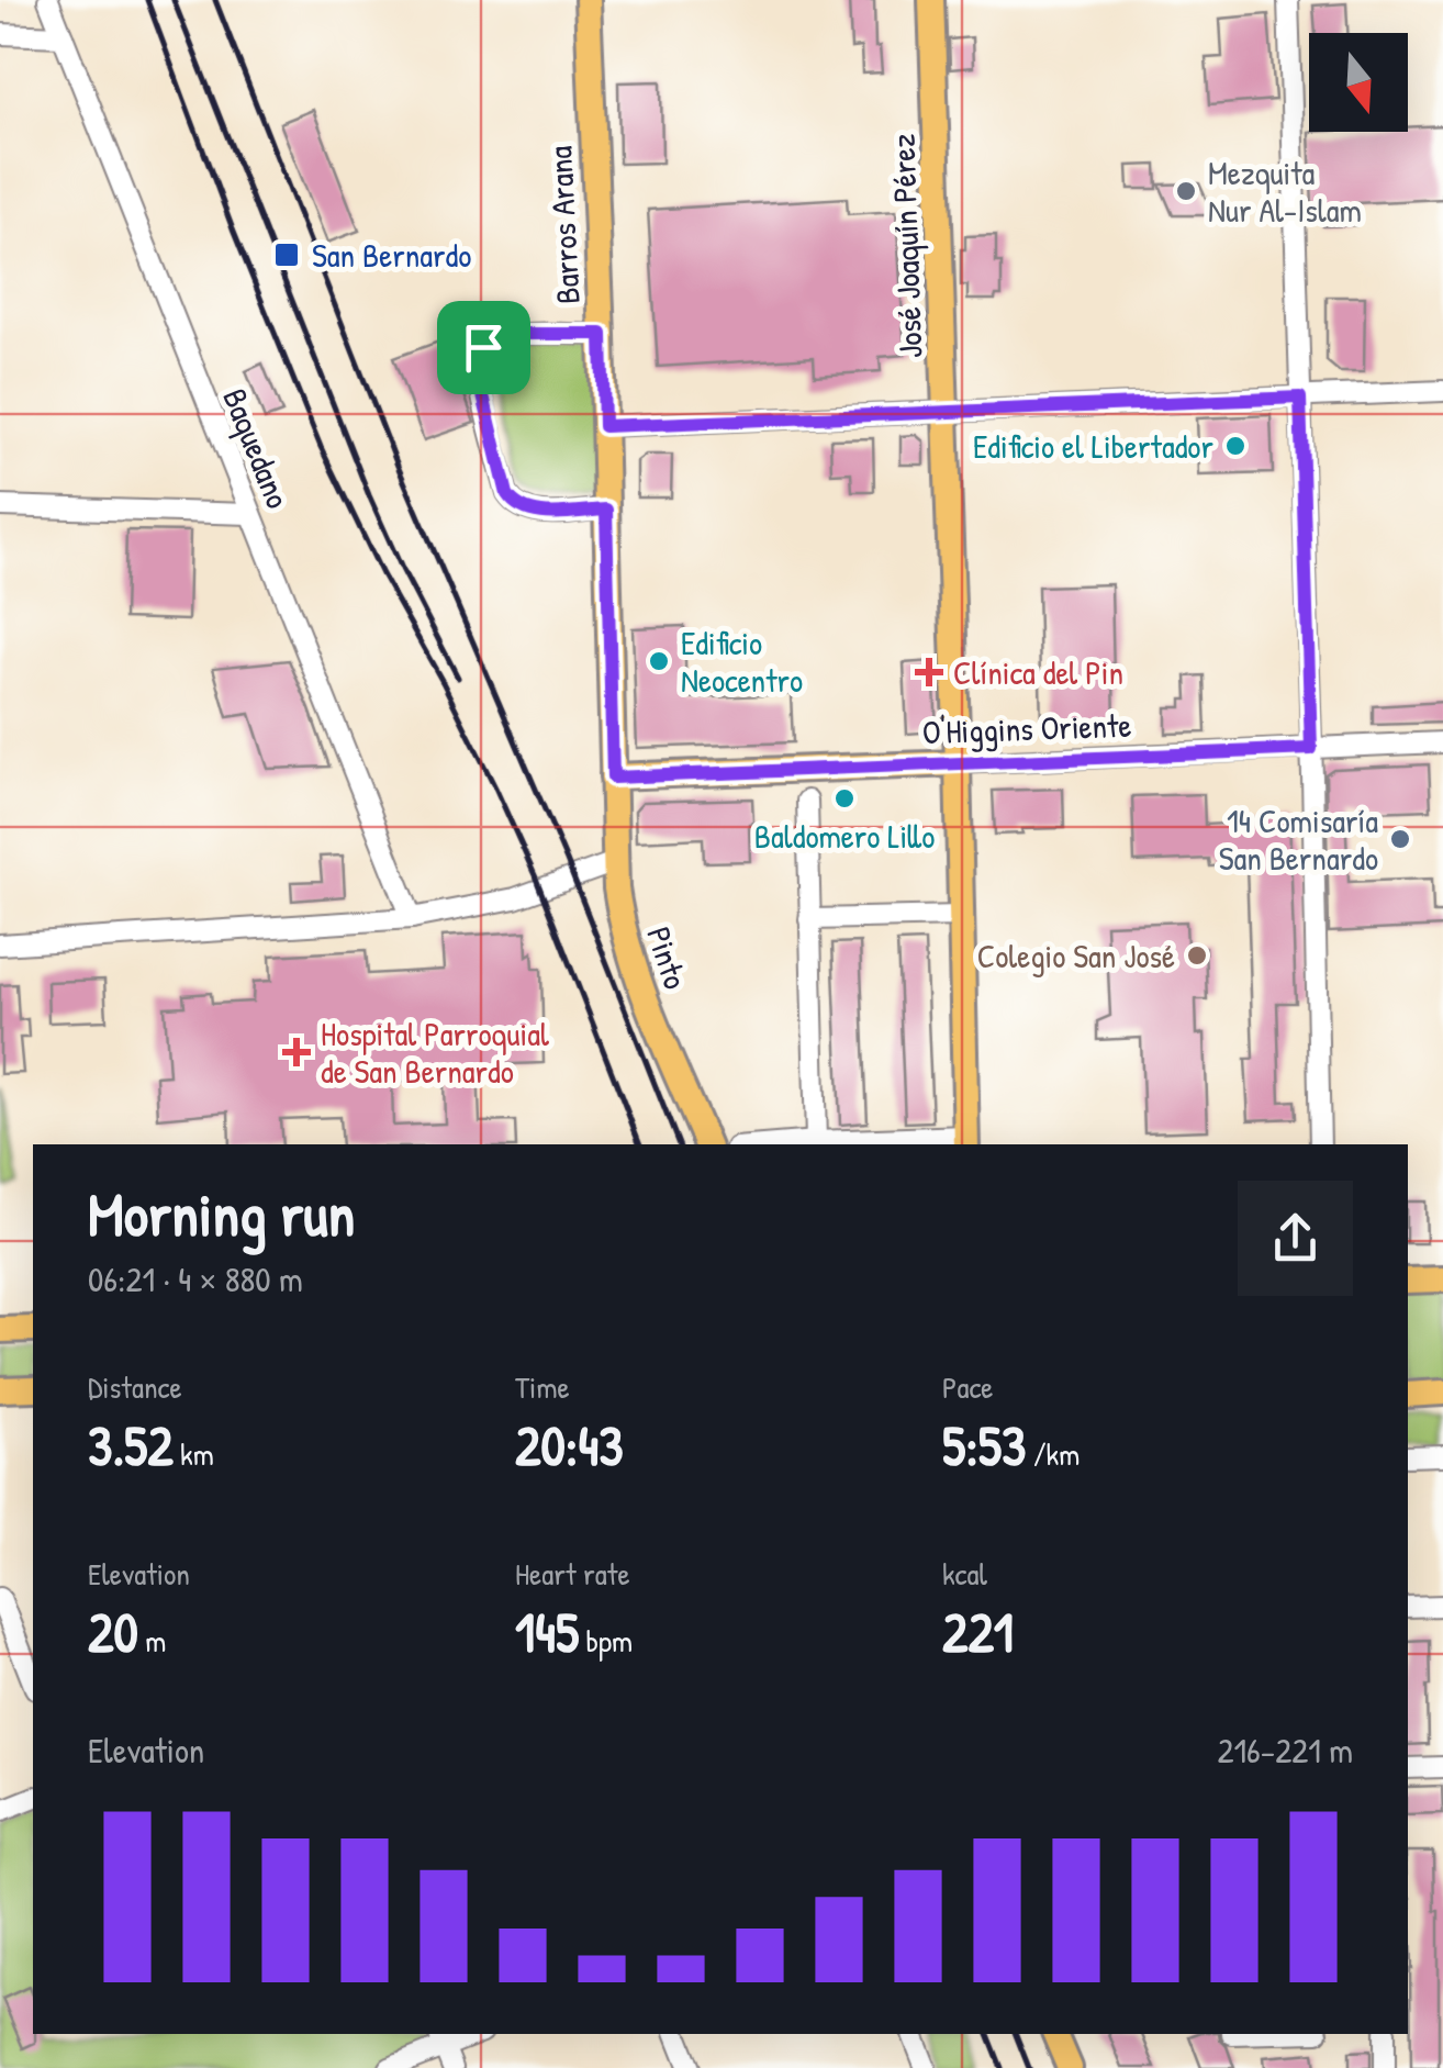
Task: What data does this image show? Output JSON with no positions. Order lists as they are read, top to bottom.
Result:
{
  "streets": {
    "main road": [
      "Barros Arana",
      "José Joaquín Pérez",
      "O'Higgins Oriente",
      "Pinto"
    ],
    "street": ["Baquedano"]
  },
  "crossings": [
    ["Barros Arana", "O'Higgins Oriente"],
    ["Barros Arana", "Pinto"],
    ["José Joaquín Pérez", "O'Higgins Oriente"],
    ["O'Higgins Oriente", "Pinto"]
  ],
  "places": {
    "other": [
      "Mezquita Nur Al-Islam",
      "Edificio el Libertador",
      "Edificio Neocentro",
      "Baldomero Lillo",
      "14 Comisaría San Bernardo",
      "Colegio San José"
    ],
    "transit": ["San Bernardo"],
    "health": ["Clínica del Pin", "Hospital Parroquial de San Bernardo"]
  },
  "north": "bottom",
  "page": {
    "heading": ["Morning run", "06:21 · 4 × 880 m"],
    "stats": [
      ["Distance", "3.52 km"],
      ["Time", "20:43"],
      ["Pace", "5:53 /km"],
      ["Elevation", "20 m"],
      ["Heart rate", "145 bpm"],
      ["kcal", "221"]
    ],
    "chart": ["Elevation", "216–221 m"]
  }
}
